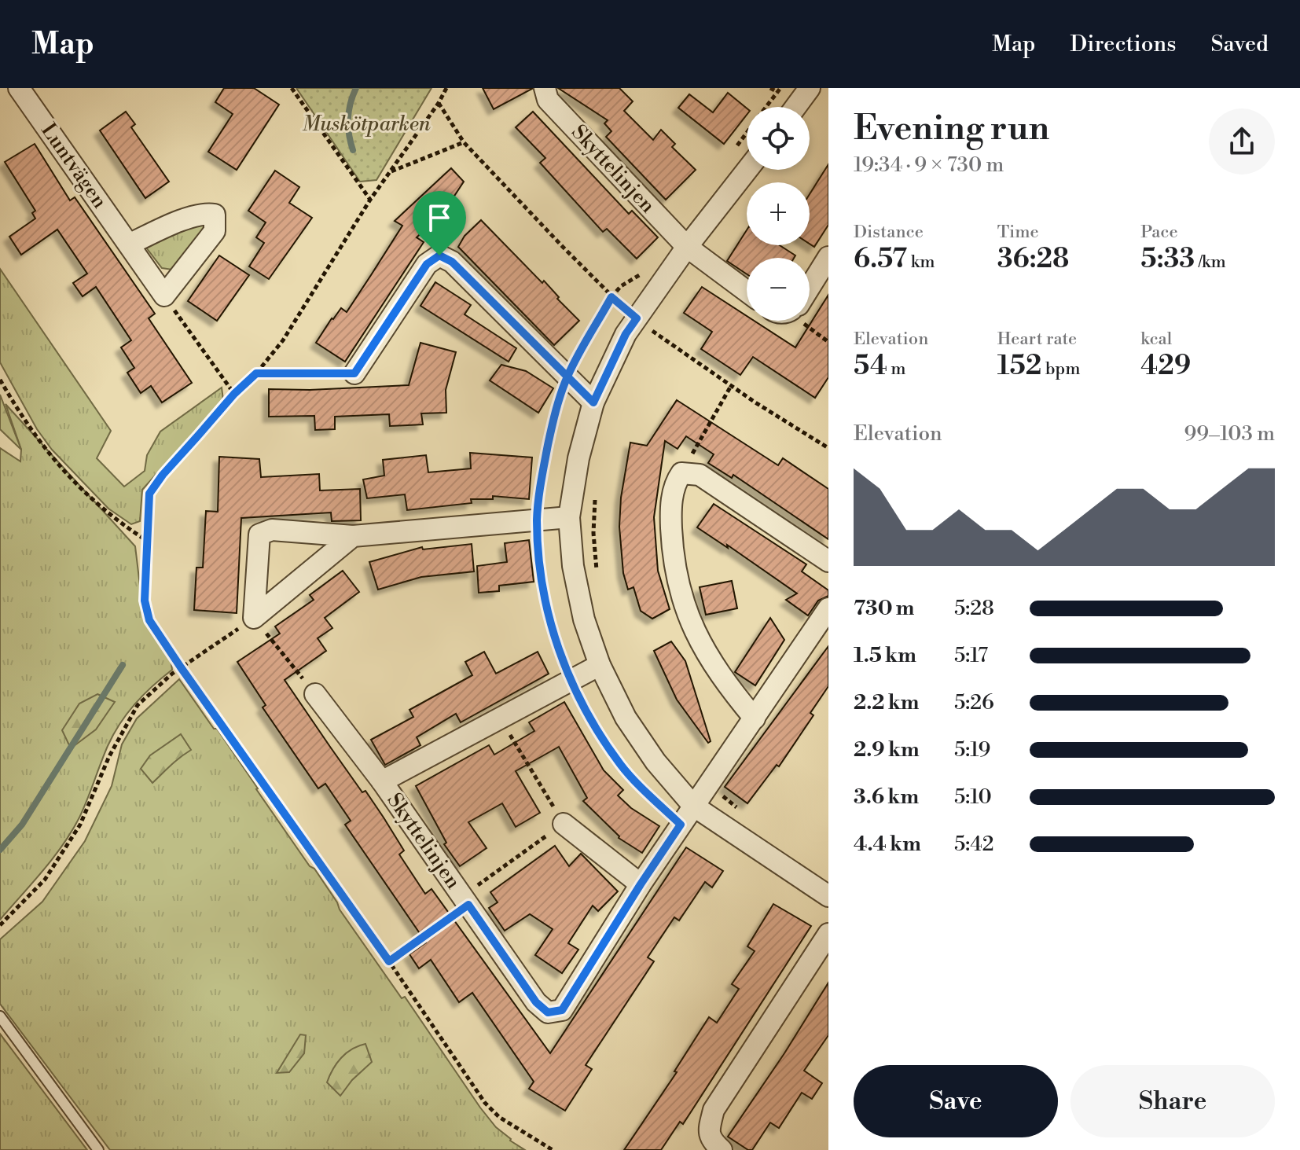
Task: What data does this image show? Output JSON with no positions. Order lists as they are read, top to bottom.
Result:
{
  "streets": {
    "street": ["Luntvägen", "Skyttelinjen"]
  },
  "parks": ["Muskötparken"],
  "page": {
    "header": "Map",
    "nav": ["Map", "Directions", "Saved"],
    "heading": ["Evening run", "19:34 · 9 × 730 m"],
    "map_buttons": ["+", "−"],
    "stats": [
      ["Distance", "6.57 km"],
      ["Time", "36:28"],
      ["Pace", "5:33 /km"],
      ["Elevation", "54 m"],
      ["Heart rate", "152 bpm"],
      ["kcal", "429"]
    ],
    "chart": ["Elevation", "99–103 m"],
    "list": [
      {
        "name": "730 m",
        "note": "5:28"
      },
      {
        "name": "1.5 km",
        "note": "5:17"
      },
      {
        "name": "2.2 km",
        "note": "5:26"
      },
      {
        "name": "2.9 km",
        "note": "5:19"
      },
      {
        "name": "3.6 km",
        "note": "5:10"
      },
      {
        "name": "4.4 km",
        "note": "5:42"
      }
    ],
    "buttons": ["Save", "Share"]
  }
}
